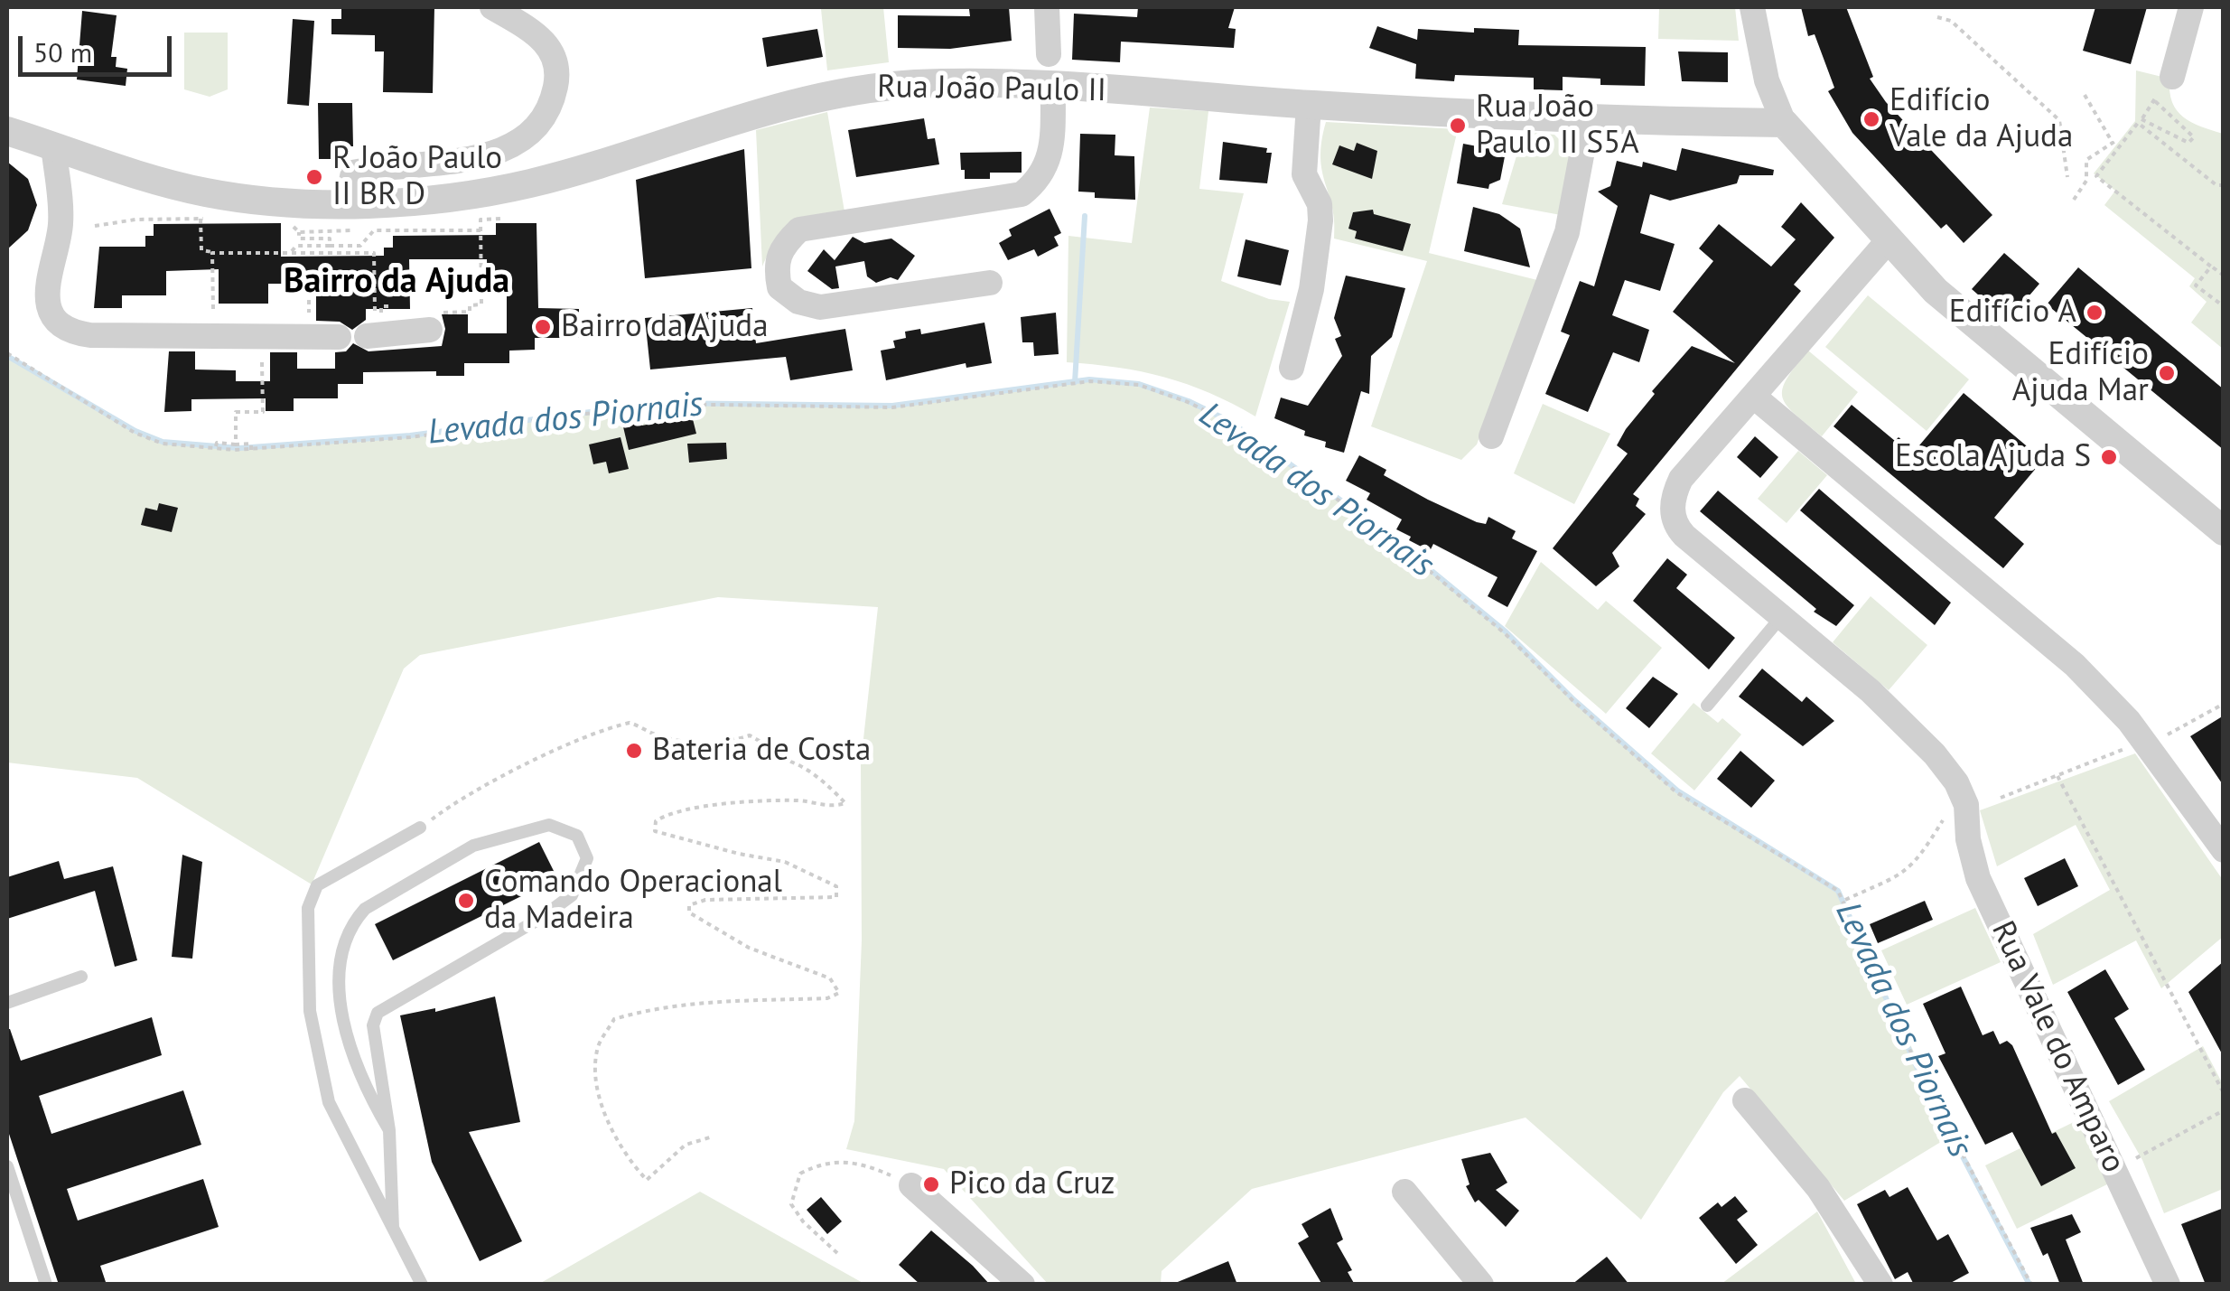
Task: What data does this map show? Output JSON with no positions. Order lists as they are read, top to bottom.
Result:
{
  "streets": {
    "street": ["Rua João Paulo II", "Rua Vale do Amparo"]
  },
  "districts": ["Bairro da Ajuda"],
  "water": ["Levada dos Piornais"],
  "places": [
    "Edifício Vale da Ajuda",
    "Rua João Paulo II S5A",
    "R João Paulo II BR D",
    "Edifício A",
    "Bairro da Ajuda",
    "Edifício Ajuda Mar",
    "Escola Ajuda S",
    "Bateria de Costa",
    "Comando Operacional da Madeira",
    "Pico da Cruz"
  ],
  "scale_bar": "50 m"
}
